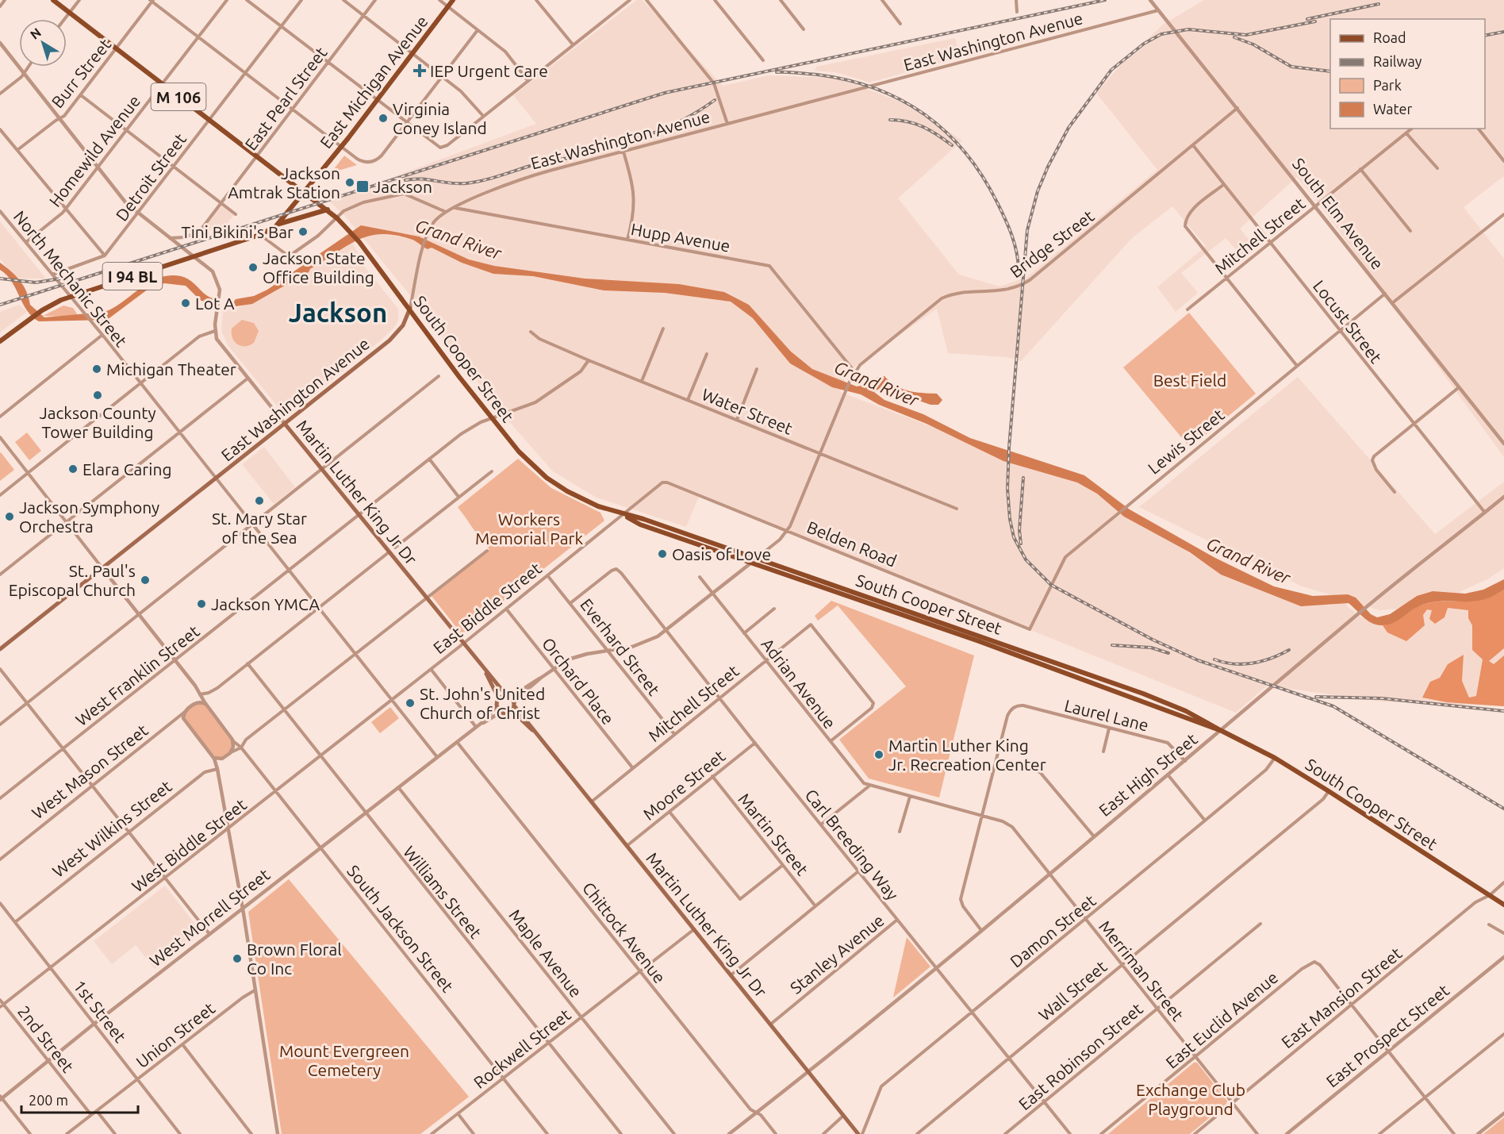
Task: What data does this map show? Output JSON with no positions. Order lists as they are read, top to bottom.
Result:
{
  "streets": {
    "main road": [
      "East Washington Avenue",
      "East Michigan Avenue",
      "M 106",
      "I 94 BL",
      "South Cooper Street",
      "Martin Luther King Jr Dr"
    ],
    "street": [
      "Burr Street",
      "East Pearl Street",
      "Homewild Avenue",
      "Detroit Street",
      "South Elm Avenue",
      "Mitchell Street",
      "Hupp Avenue",
      "Bridge Street",
      "North Mechanic Street",
      "Locust Street",
      "Water Street",
      "Lewis Street",
      "Belden Road",
      "East Biddle Street",
      "Everhard Street",
      "West Franklin Street",
      "Orchard Place",
      "Adrian Avenue",
      "Laurel Lane",
      "West Mason Street",
      "East High Street",
      "Moore Street",
      "West Wilkins Street",
      "Martin Street",
      "Carl Breeding Way",
      "West Biddle Street",
      "Williams Street",
      "West Morrell Street",
      "South Jackson Street",
      "Damon Street",
      "Chittock Avenue",
      "Maple Avenue",
      "Stanley Avenue",
      "Merriman Street",
      "Wall Street",
      "East Mansion Street",
      "1st Street",
      "East Euclid Avenue",
      "Union Street",
      "East Prospect Street",
      "2nd Street",
      "Rockwell Street",
      "East Robinson Street"
    ]
  },
  "crossings": [
    ["East Washington Avenue", "South Elm Avenue"],
    ["East Washington Avenue", "Hupp Avenue"],
    ["East Washington Avenue", "North Mechanic Street"],
    ["East Washington Avenue", "South Cooper Street"],
    ["East Washington Avenue", "Martin Luther King Jr Dr"],
    ["East Washington Avenue", "South Jackson Street"],
    ["Burr Street", "M 106"],
    ["East Michigan Avenue", "M 106"],
    ["East Michigan Avenue", "I 94 BL"],
    ["East Michigan Avenue", "South Cooper Street"],
    ["M 106", "East Pearl Street"],
    ["M 106", "Homewild Avenue"],
    ["M 106", "Detroit Street"],
    ["M 106", "South Cooper Street"],
    ["Homewild Avenue", "North Mechanic Street"],
    ["South Elm Avenue", "Mitchell Street"],
    ["South Elm Avenue", "Bridge Street"],
    ["South Elm Avenue", "Lewis Street"],
    ["Mitchell Street", "Locust Street"],
    ["Mitchell Street", "Martin Luther King Jr Dr"],
    ["Mitchell Street", "Everhard Street"],
    ["Mitchell Street", "Orchard Place"],
    ["Mitchell Street", "Adrian Avenue"],
    ["Mitchell Street", "Carl Breeding Way"],
    ["Hupp Avenue", "Bridge Street"],
    ["Bridge Street", "Locust Street"],
    ["Bridge Street", "South Cooper Street"],
    ["Bridge Street", "Water Street"],
    ["Bridge Street", "Belden Road"],
    ["I 94 BL", "North Mechanic Street"],
    ["North Mechanic Street", "East Biddle Street"],
    ["North Mechanic Street", "West Franklin Street"],
    ["North Mechanic Street", "West Biddle Street"],
    ["North Mechanic Street", "West Morrell Street"],
    ["Locust Street", "Lewis Street"],
    ["Locust Street", "East High Street"],
    ["South Cooper Street", "East Biddle Street"],
    ["South Cooper Street", "West Franklin Street"],
    ["South Cooper Street", "East High Street"],
    ["South Cooper Street", "Damon Street"],
    ["South Cooper Street", "Wall Street"],
    ["South Cooper Street", "East Mansion Street"],
    ["Water Street", "West Franklin Street"],
    ["Lewis Street", "Belden Road"],
    ["Martin Luther King Jr Dr", "East Biddle Street"],
    ["Martin Luther King Jr Dr", "West Franklin Street"],
    ["Martin Luther King Jr Dr", "East High Street"],
    ["Martin Luther King Jr Dr", "Moore Street"],
    ["Martin Luther King Jr Dr", "Stanley Avenue"],
    ["Martin Luther King Jr Dr", "Rockwell Street"],
    ["Belden Road", "East Biddle Street"],
    ["East Biddle Street", "Everhard Street"],
    ["East Biddle Street", "Orchard Place"],
    ["East Biddle Street", "West Biddle Street"],
    ["Everhard Street", "Carl Breeding Way"],
    ["West Franklin Street", "South Jackson Street"],
    ["Adrian Avenue", "Merriman Street"],
    ["Laurel Lane", "East High Street"],
    ["West Mason Street", "South Jackson Street"],
    ["East High Street", "Carl Breeding Way"],
    ["East High Street", "Chittock Avenue"],
    ["East High Street", "Merriman Street"],
    ["Moore Street", "Martin Street"],
    ["Moore Street", "Carl Breeding Way"],
    ["West Wilkins Street", "1st Street"],
    ["Carl Breeding Way", "Damon Street"],
    ["Carl Breeding Way", "Stanley Avenue"],
    ["Carl Breeding Way", "Wall Street"],
    ["Carl Breeding Way", "East Robinson Street"],
    ["West Biddle Street", "Williams Street"],
    ["West Biddle Street", "South Jackson Street"],
    ["West Biddle Street", "1st Street"],
    ["West Biddle Street", "2nd Street"],
    ["Williams Street", "West Morrell Street"],
    ["Williams Street", "Rockwell Street"],
    ["West Morrell Street", "South Jackson Street"],
    ["West Morrell Street", "Chittock Avenue"],
    ["West Morrell Street", "Maple Avenue"],
    ["West Morrell Street", "1st Street"],
    ["West Morrell Street", "2nd Street"],
    ["South Jackson Street", "Rockwell Street"],
    ["Damon Street", "Merriman Street"],
    ["Chittock Avenue", "Rockwell Street"],
    ["Maple Avenue", "Rockwell Street"],
    ["Merriman Street", "Wall Street"],
    ["Merriman Street", "East Mansion Street"],
    ["Merriman Street", "East Euclid Avenue"],
    ["Merriman Street", "East Robinson Street"],
    ["East Mansion Street", "East Euclid Avenue"],
    ["1st Street", "Union Street"],
    ["Union Street", "2nd Street"]
  ],
  "districts": ["Jackson"],
  "water": ["Grand River"],
  "parks": [
    "Best Field",
    "Workers Memorial Park",
    "Mount Evergreen Cemetery",
    "Exchange Club Playground"
  ],
  "places": {
    "health": ["IEP Urgent Care"],
    "other": [
      "Virginia Coney Island",
      "Jackson Amtrak Station",
      "Tini Bikini's Bar",
      "Jackson State Office Building",
      "Lot A",
      "Michigan Theater",
      "Jackson County Tower Building",
      "Elara Caring",
      "St. Mary Star of the Sea",
      "Jackson Symphony Orchestra",
      "Oasis of Love",
      "St. Paul's Episcopal Church",
      "Jackson YMCA",
      "St. John's United Church of Christ",
      "Martin Luther King Jr. Recreation Center",
      "Brown Floral Co Inc"
    ],
    "transit": ["Jackson"]
  },
  "legend": [
    "Road",
    "Railway",
    "Park",
    "Water"
  ],
  "scale_bar": "200 m",
  "north": "top left"
}
